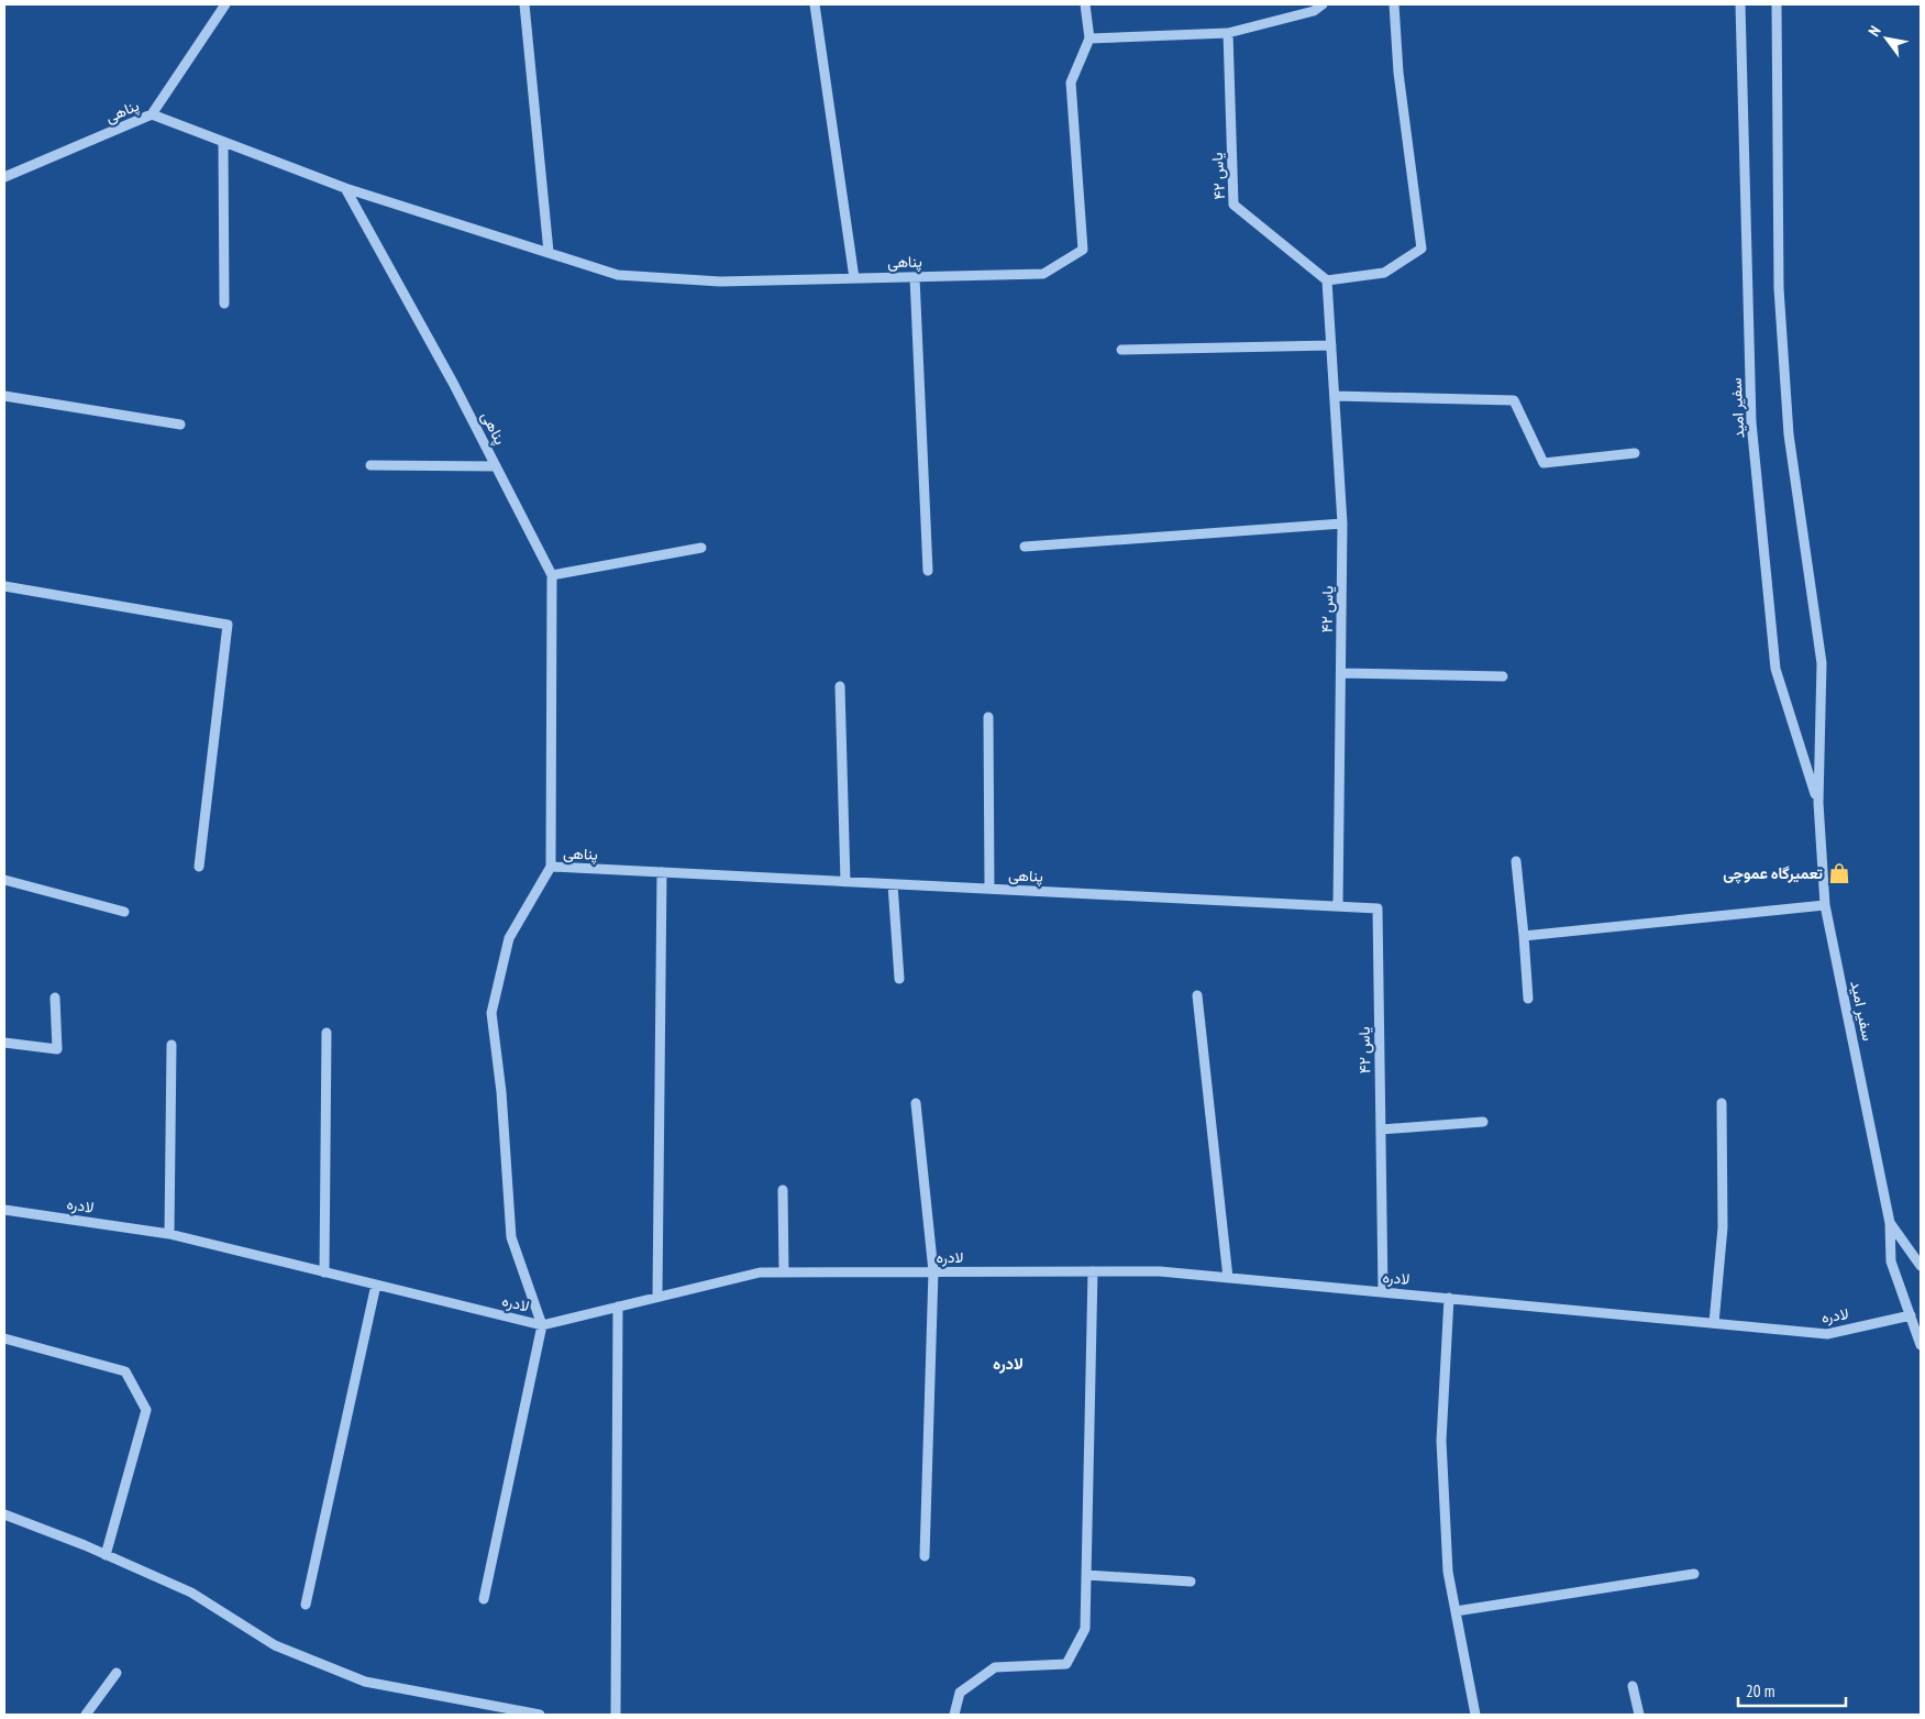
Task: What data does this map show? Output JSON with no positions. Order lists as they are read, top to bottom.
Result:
{
  "streets": {
    "street": [
      "پناهی",
      "یاس ۴۲",
      "سفیر امید",
      "لادره"
    ]
  },
  "crossings": [
    ["پناهی", "یاس ۴۲"],
    ["یاس ۴۲", "لادره"]
  ],
  "districts": ["لادره"],
  "places": {
    "shop": ["تعمیرگاه عموچی"]
  },
  "scale_bar": "20 m",
  "north": "top left"
}
